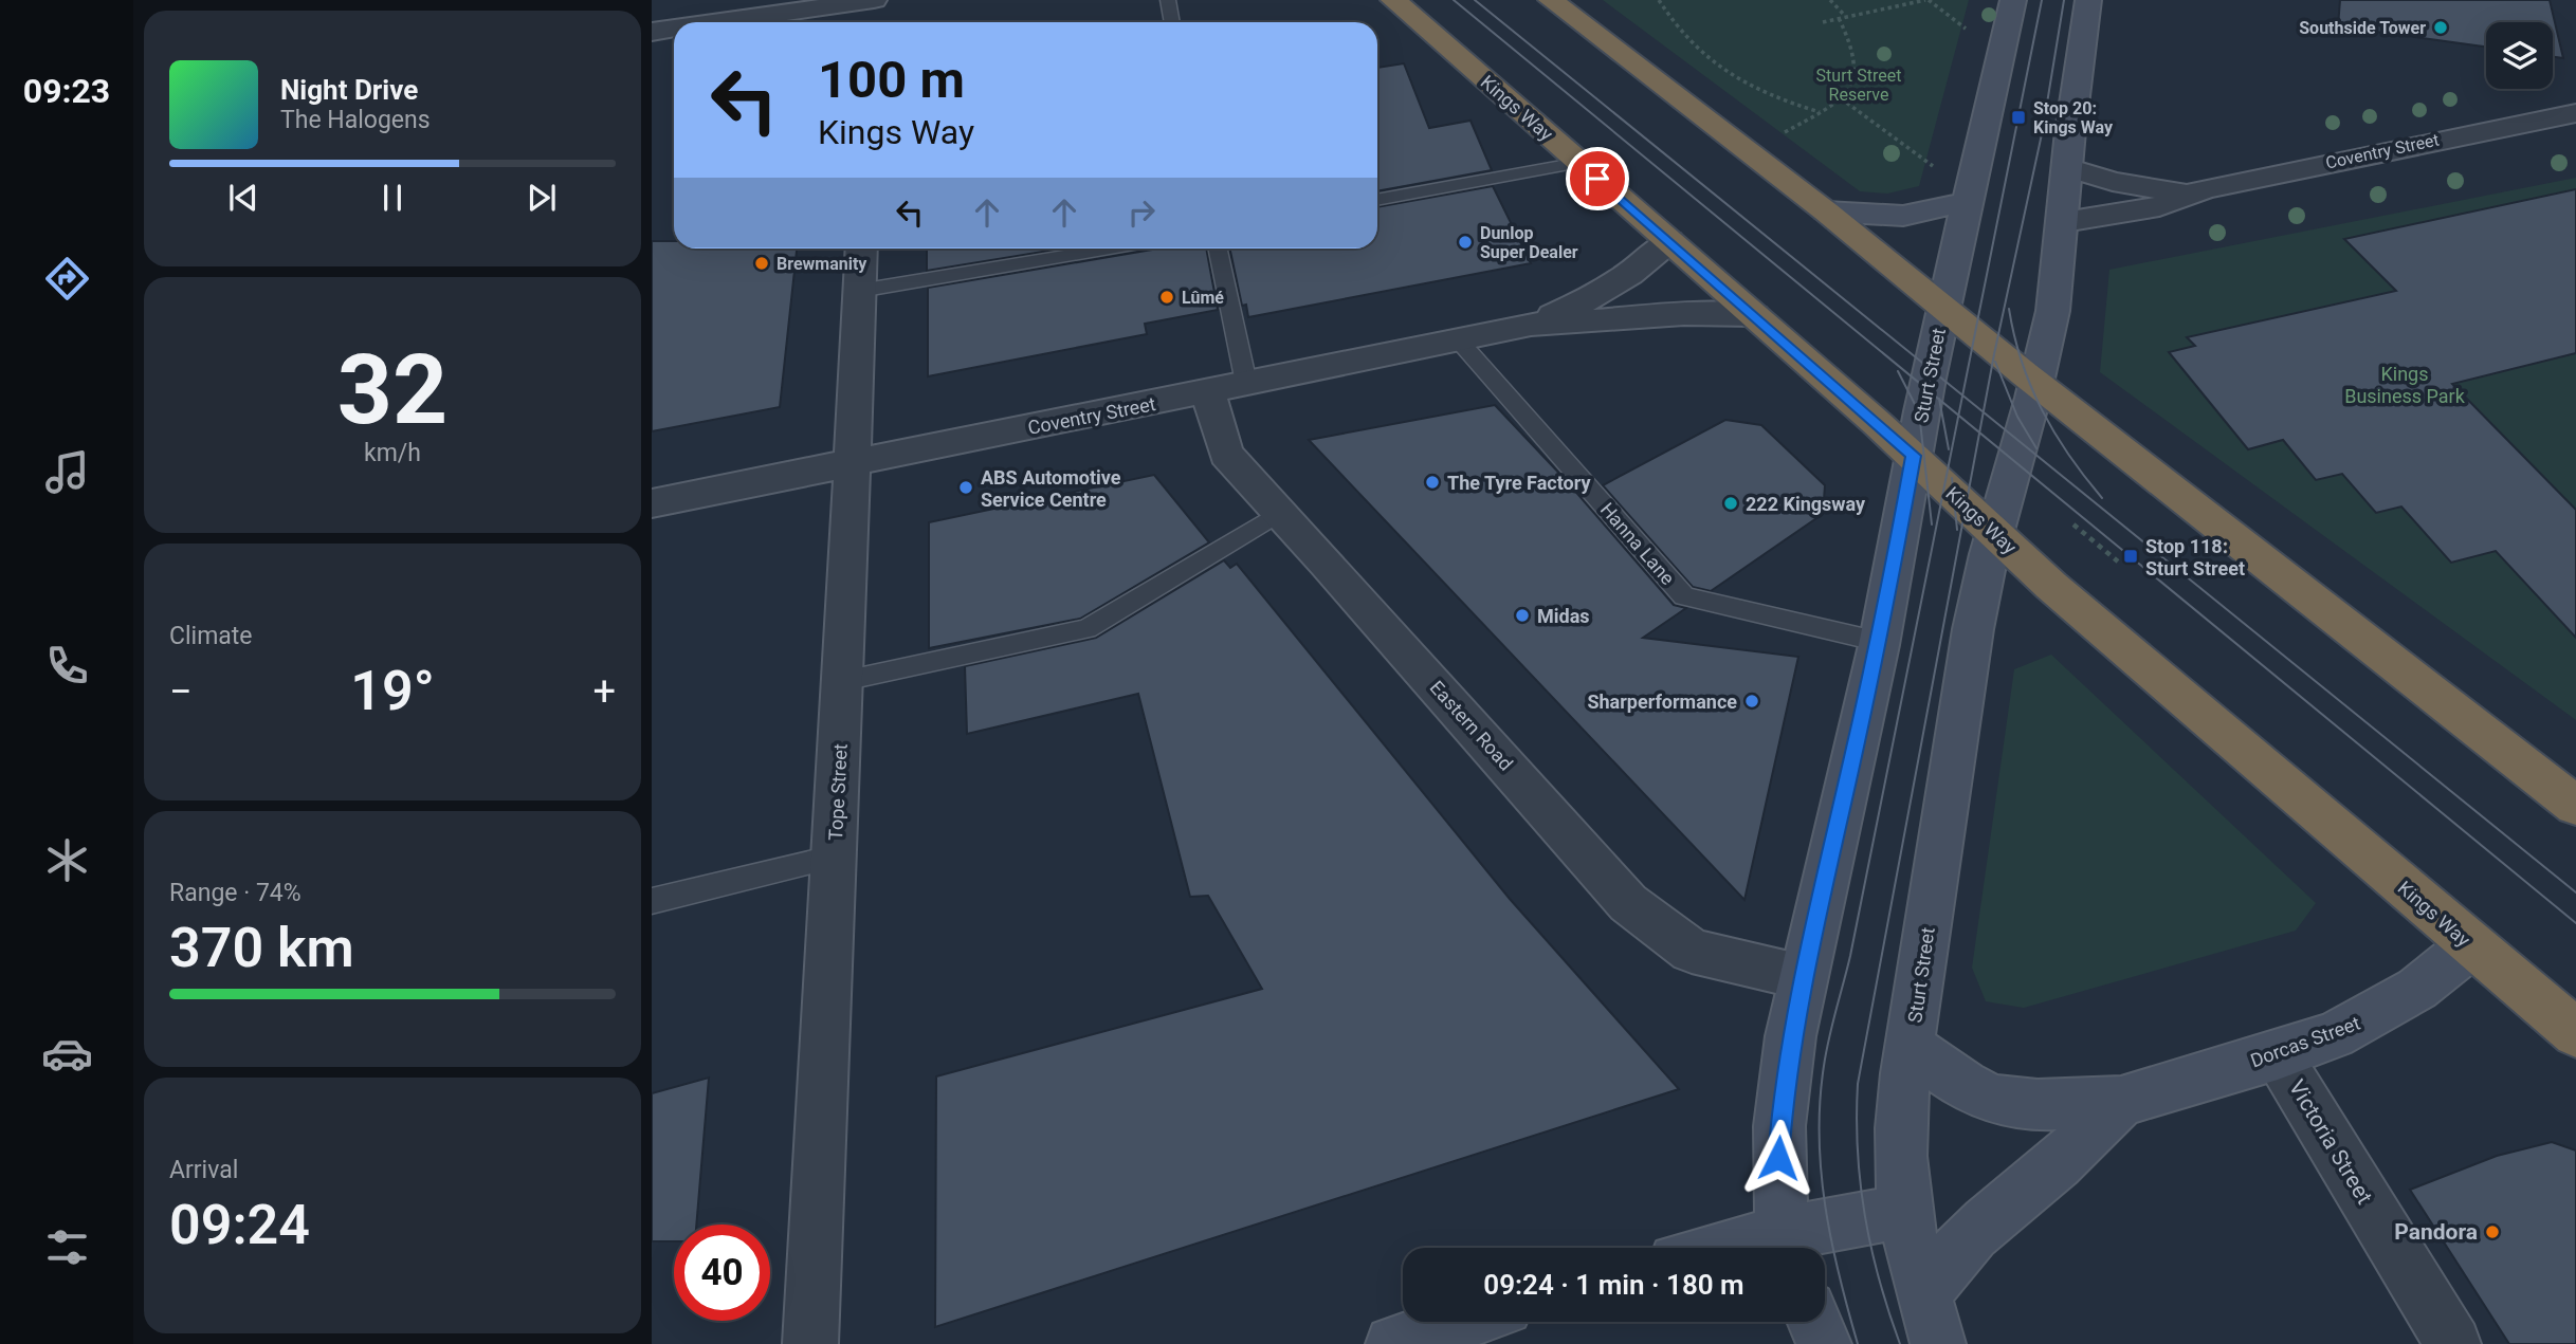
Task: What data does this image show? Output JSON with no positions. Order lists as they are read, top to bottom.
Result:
{
  "streets": {
    "highway": ["Kings Way"],
    "street": [
      "Coventry Street",
      "Sturt Street",
      "Eastern Road",
      "Tope Street",
      "Dorcas Street",
      "Victoria Street"
    ],
    "lane": ["Hanna Lane"]
  },
  "crossings": [
    ["Kings Way", "Coventry Street"],
    ["Kings Way", "Sturt Street"],
    ["Kings Way", "Dorcas Street"],
    ["Coventry Street", "Sturt Street"],
    ["Coventry Street", "Hanna Lane"],
    ["Coventry Street", "Eastern Road"],
    ["Coventry Street", "Tope Street"],
    ["Sturt Street", "Hanna Lane"],
    ["Sturt Street", "Eastern Road"],
    ["Sturt Street", "Dorcas Street"],
    ["Dorcas Street", "Victoria Street"]
  ],
  "parks": ["Sturt Street Reserve", "Kings Business Park"],
  "places": {
    "other": [
      "Southside Tower",
      "Dunlop Super Dealer",
      "Brewmanity",
      "Lûmé",
      "The Tyre Factory",
      "ABS Automotive Service Centre",
      "222 Kingsway",
      "Midas",
      "Sharperformance",
      "Pandora"
    ],
    "transit": ["Stop 20: Kings Way", "Stop 118: Sturt Street"]
  },
  "page": {
    "tabs": "09:23",
    "turn": ["100 m", "Kings Way"],
    "song": ["Night Drive", "The Halogens"],
    "tile": [
      ["32", "km/h"],
      "Climate",
      ["Range · 74%", "370 km"],
      ["Arrival", "09:24"]
    ],
    "heat": ["−", "19°", "+"],
    "limit": "40",
    "trip": "09:24 · 1 min · 180 m"
  }
}
